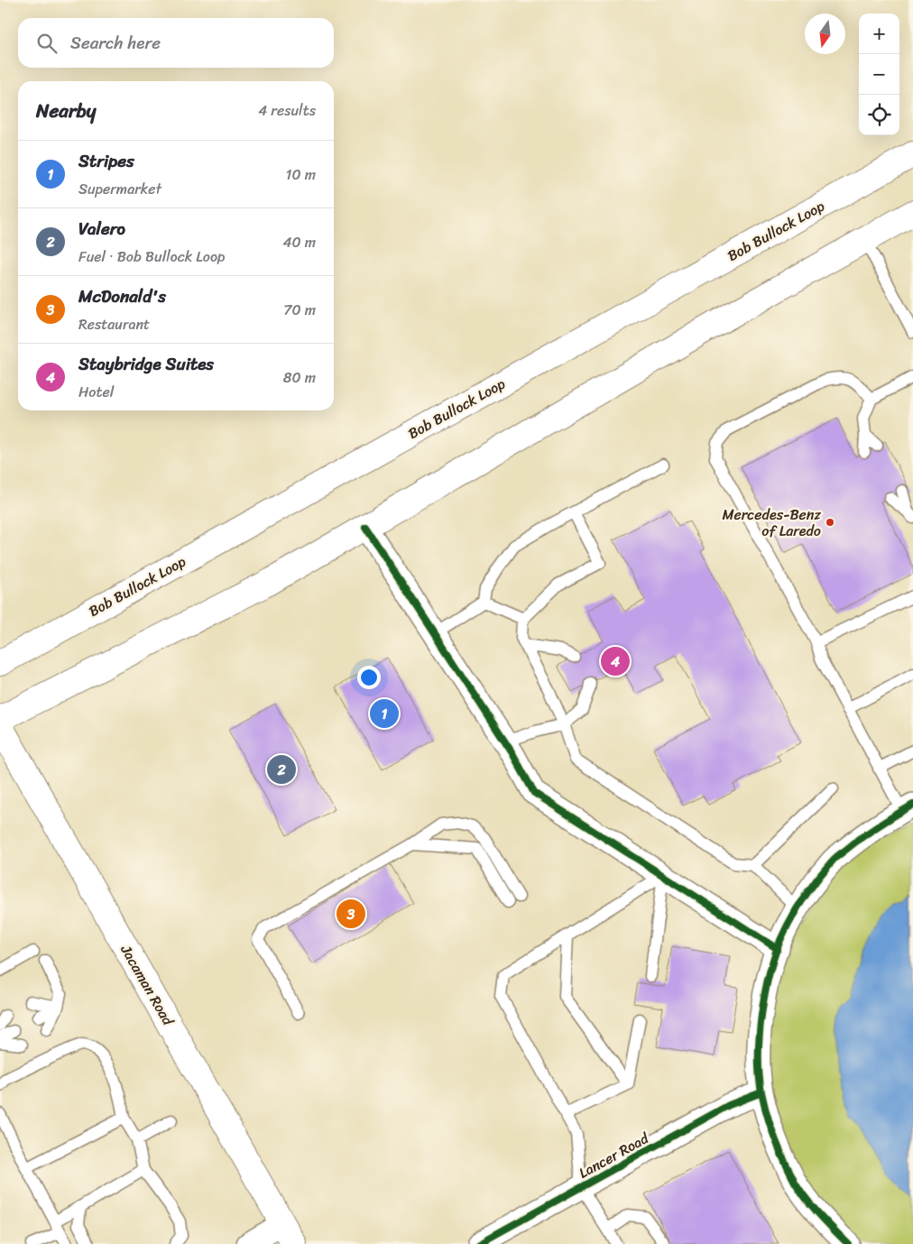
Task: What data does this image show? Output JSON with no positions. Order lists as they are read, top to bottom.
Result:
{
  "streets": {
    "main road": ["Bob Bullock Loop", "Jacaman Road"],
    "street": ["Lancer Road"]
  },
  "places": ["Mercedes-Benz of Laredo"],
  "north": "bottom",
  "page": {
    "map_buttons": ["+", "−"],
    "search": "Search here",
    "heading": ["Nearby", "4 results"],
    "list": [
      {
        "mark": "1",
        "name": "Stripes",
        "note": "Supermarket",
        "value": "10 m"
      },
      {
        "mark": "2",
        "name": "Valero",
        "note": "Fuel · Bob Bullock Loop",
        "value": "40 m"
      },
      {
        "mark": "3",
        "name": "McDonald's",
        "note": "Restaurant",
        "value": "70 m"
      },
      {
        "mark": "4",
        "name": "Staybridge Suites",
        "note": "Hotel",
        "value": "80 m"
      }
    ],
    "pins": [
      "4",
      "1",
      "2",
      "3"
    ]
  }
}
